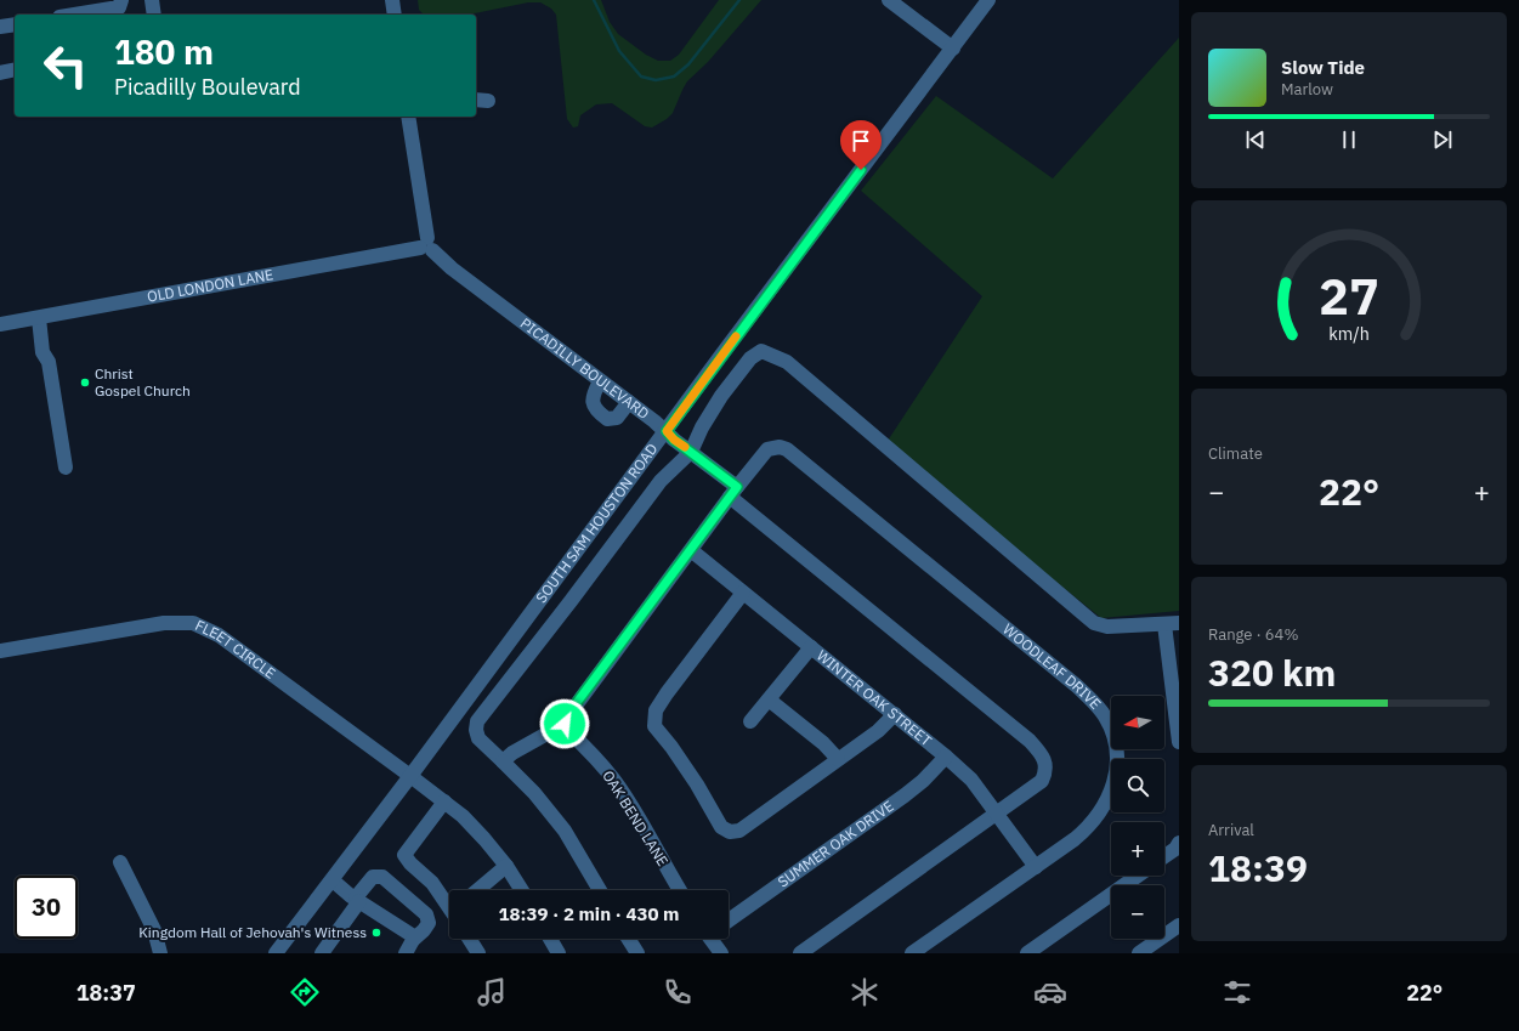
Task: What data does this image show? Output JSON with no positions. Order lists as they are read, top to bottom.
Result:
{
  "streets": {
    "street": [
      "OLD LONDON LANE",
      "PICADILLY BOULEVARD",
      "SOUTH SAM HOUSTON ROAD",
      "FLEET CIRCLE",
      "WOODLEAF DRIVE",
      "WINTER OAK STREET",
      "OAK BEND LANE",
      "SUMMER OAK DRIVE"
    ]
  },
  "crossings": [
    ["OLD LONDON LANE", "PICADILLY BOULEVARD"],
    ["PICADILLY BOULEVARD", "SOUTH SAM HOUSTON ROAD"],
    ["PICADILLY BOULEVARD", "WOODLEAF DRIVE"],
    ["PICADILLY BOULEVARD", "WINTER OAK STREET"],
    ["SOUTH SAM HOUSTON ROAD", "FLEET CIRCLE"],
    ["WOODLEAF DRIVE", "WINTER OAK STREET"],
    ["WINTER OAK STREET", "SUMMER OAK DRIVE"]
  ],
  "places": ["Christ Gospel Church", "Kingdom Hall of Jehovah's Witness"],
  "north": "left",
  "page": {
    "turn": ["180 m", "Picadilly Boulevard"],
    "song": ["Slow Tide", "Marlow"],
    "tile": [
      "Climate",
      ["Range · 64%", "320 km"],
      ["Arrival", "18:39"]
    ],
    "heat": ["−", "22°", "+"],
    "map_buttons": ["+", "−"],
    "limit": "30",
    "trip": "18:39 · 2 min · 430 m",
    "tabs": ["18:37", "22°"],
    "gauge": ["27", "km/h"]
  }
}
